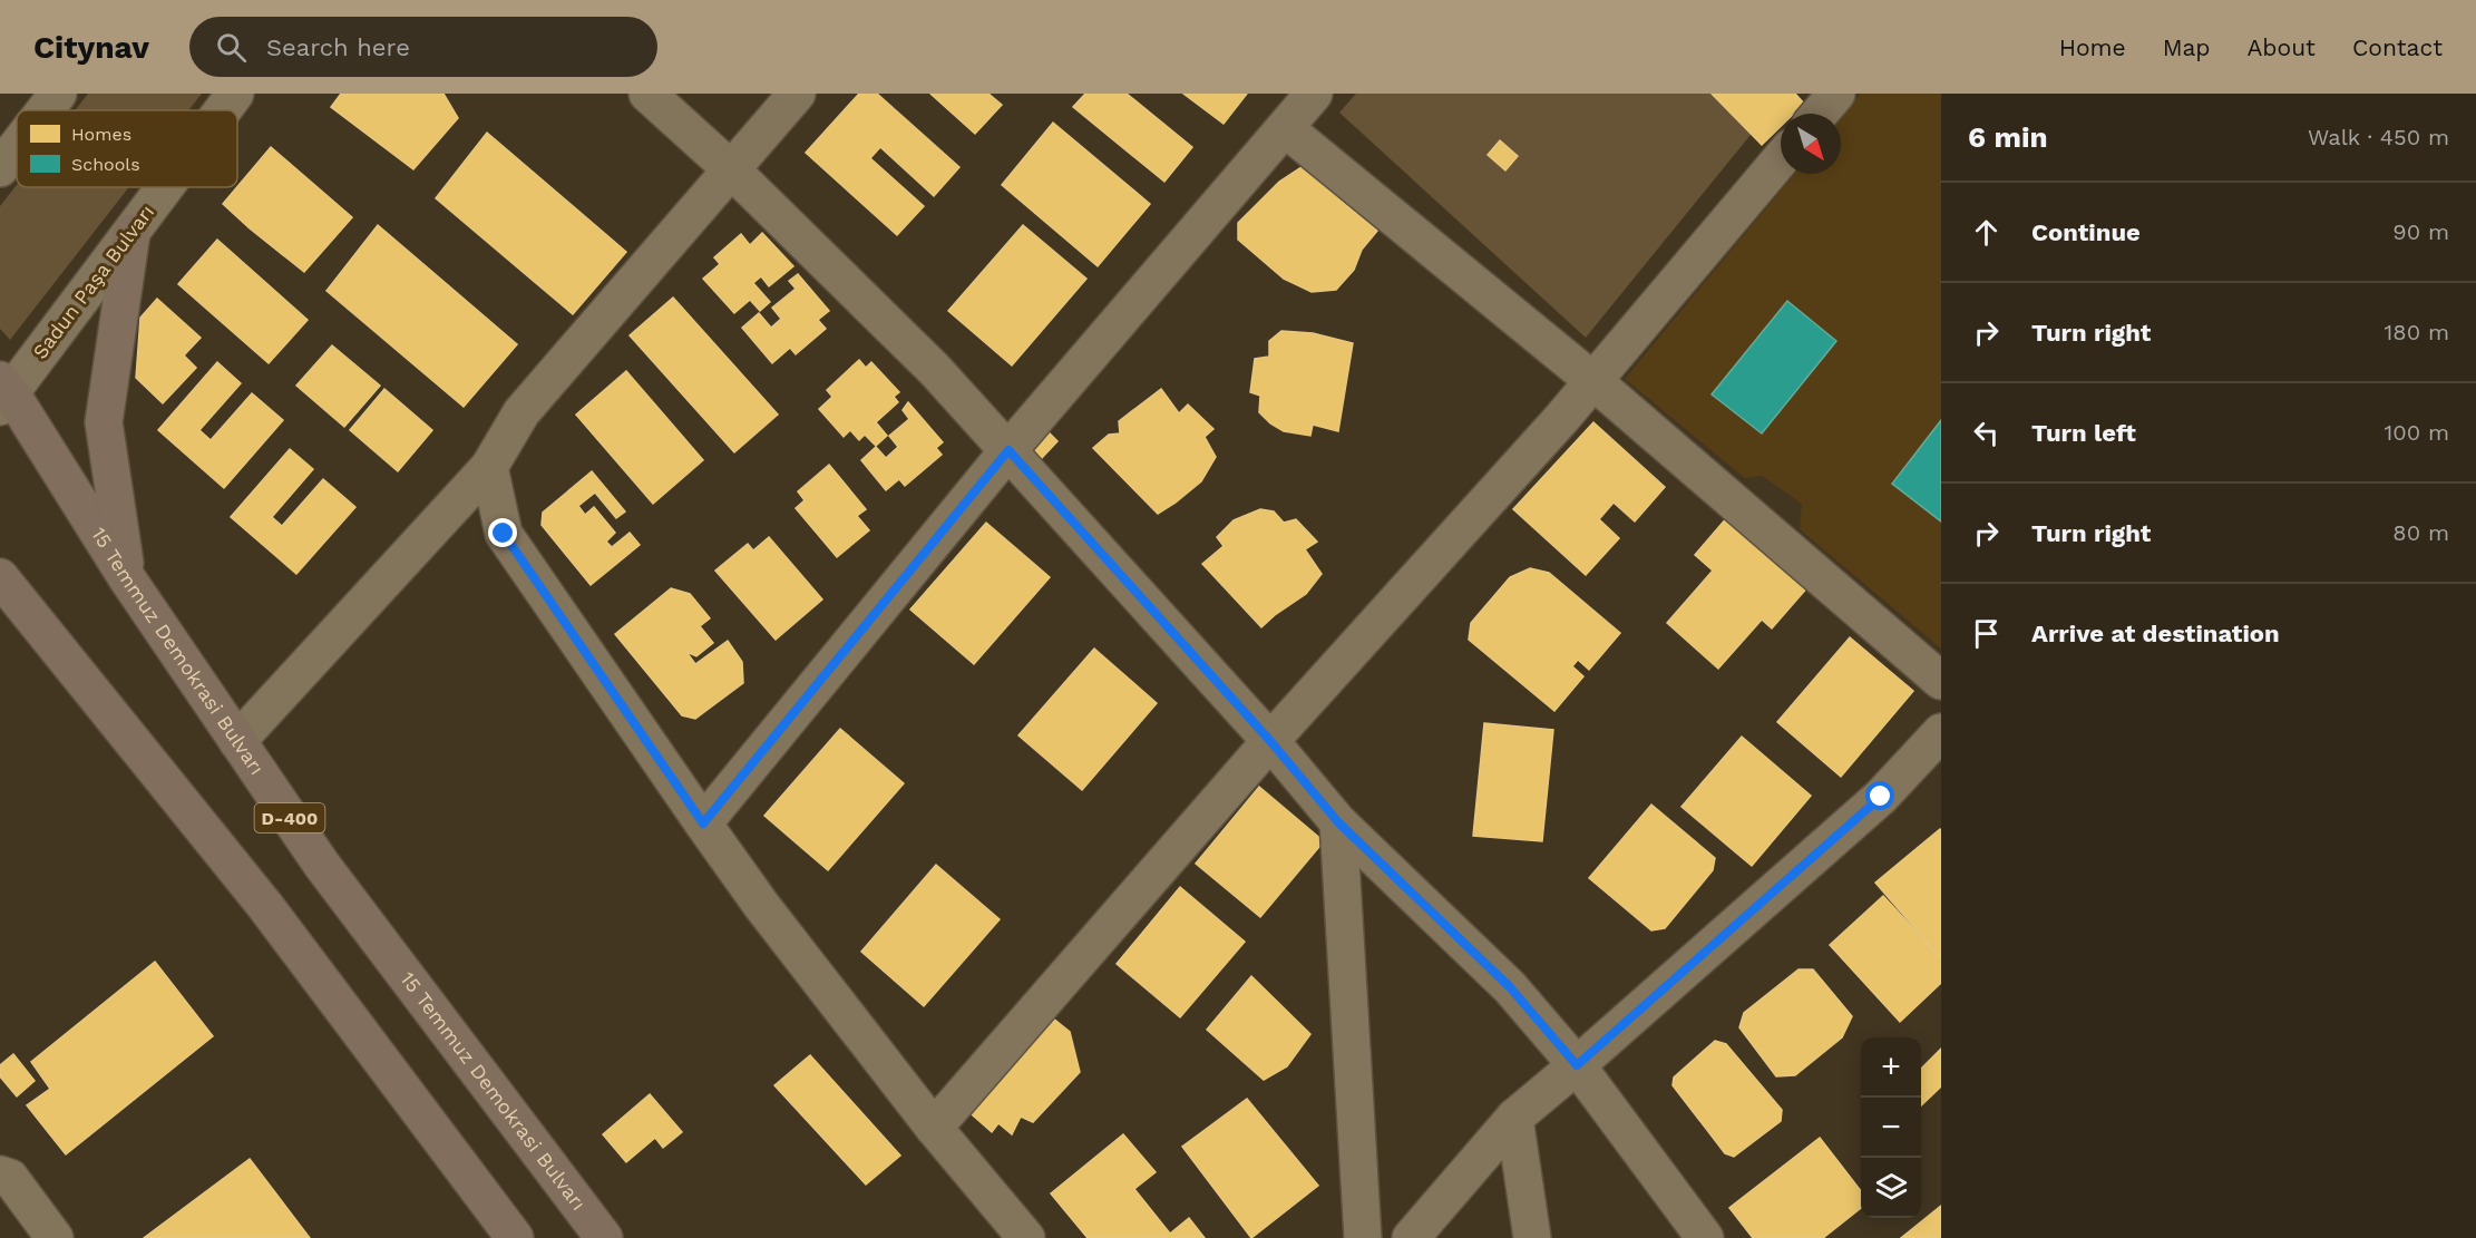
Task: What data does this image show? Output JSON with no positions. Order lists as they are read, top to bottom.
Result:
{
  "streets": {
    "highway": ["15 Temmuz Demokrasi Bulvarı", "D-400"],
    "street": ["Sadun Paşa Bulvarı"]
  },
  "crossings": [
    ["Sadun Paşa Bulvarı", "15 Temmuz Demokrasi Bulvarı"]
  ],
  "legend": ["Homes", "Schools"],
  "north": "bottom right",
  "page": {
    "header": "Citynav",
    "search": "Search here",
    "nav": [
      "Home",
      "Map",
      "About",
      "Contact"
    ],
    "heading": ["6 min", "Walk · 450 m"],
    "list": [
      ["Continue", "90 m"],
      ["Turn right", "180 m"],
      ["Turn left", "100 m"],
      ["Turn right", "80 m"],
      "Arrive at destination"
    ],
    "map_buttons": ["+", "−"]
  }
}
